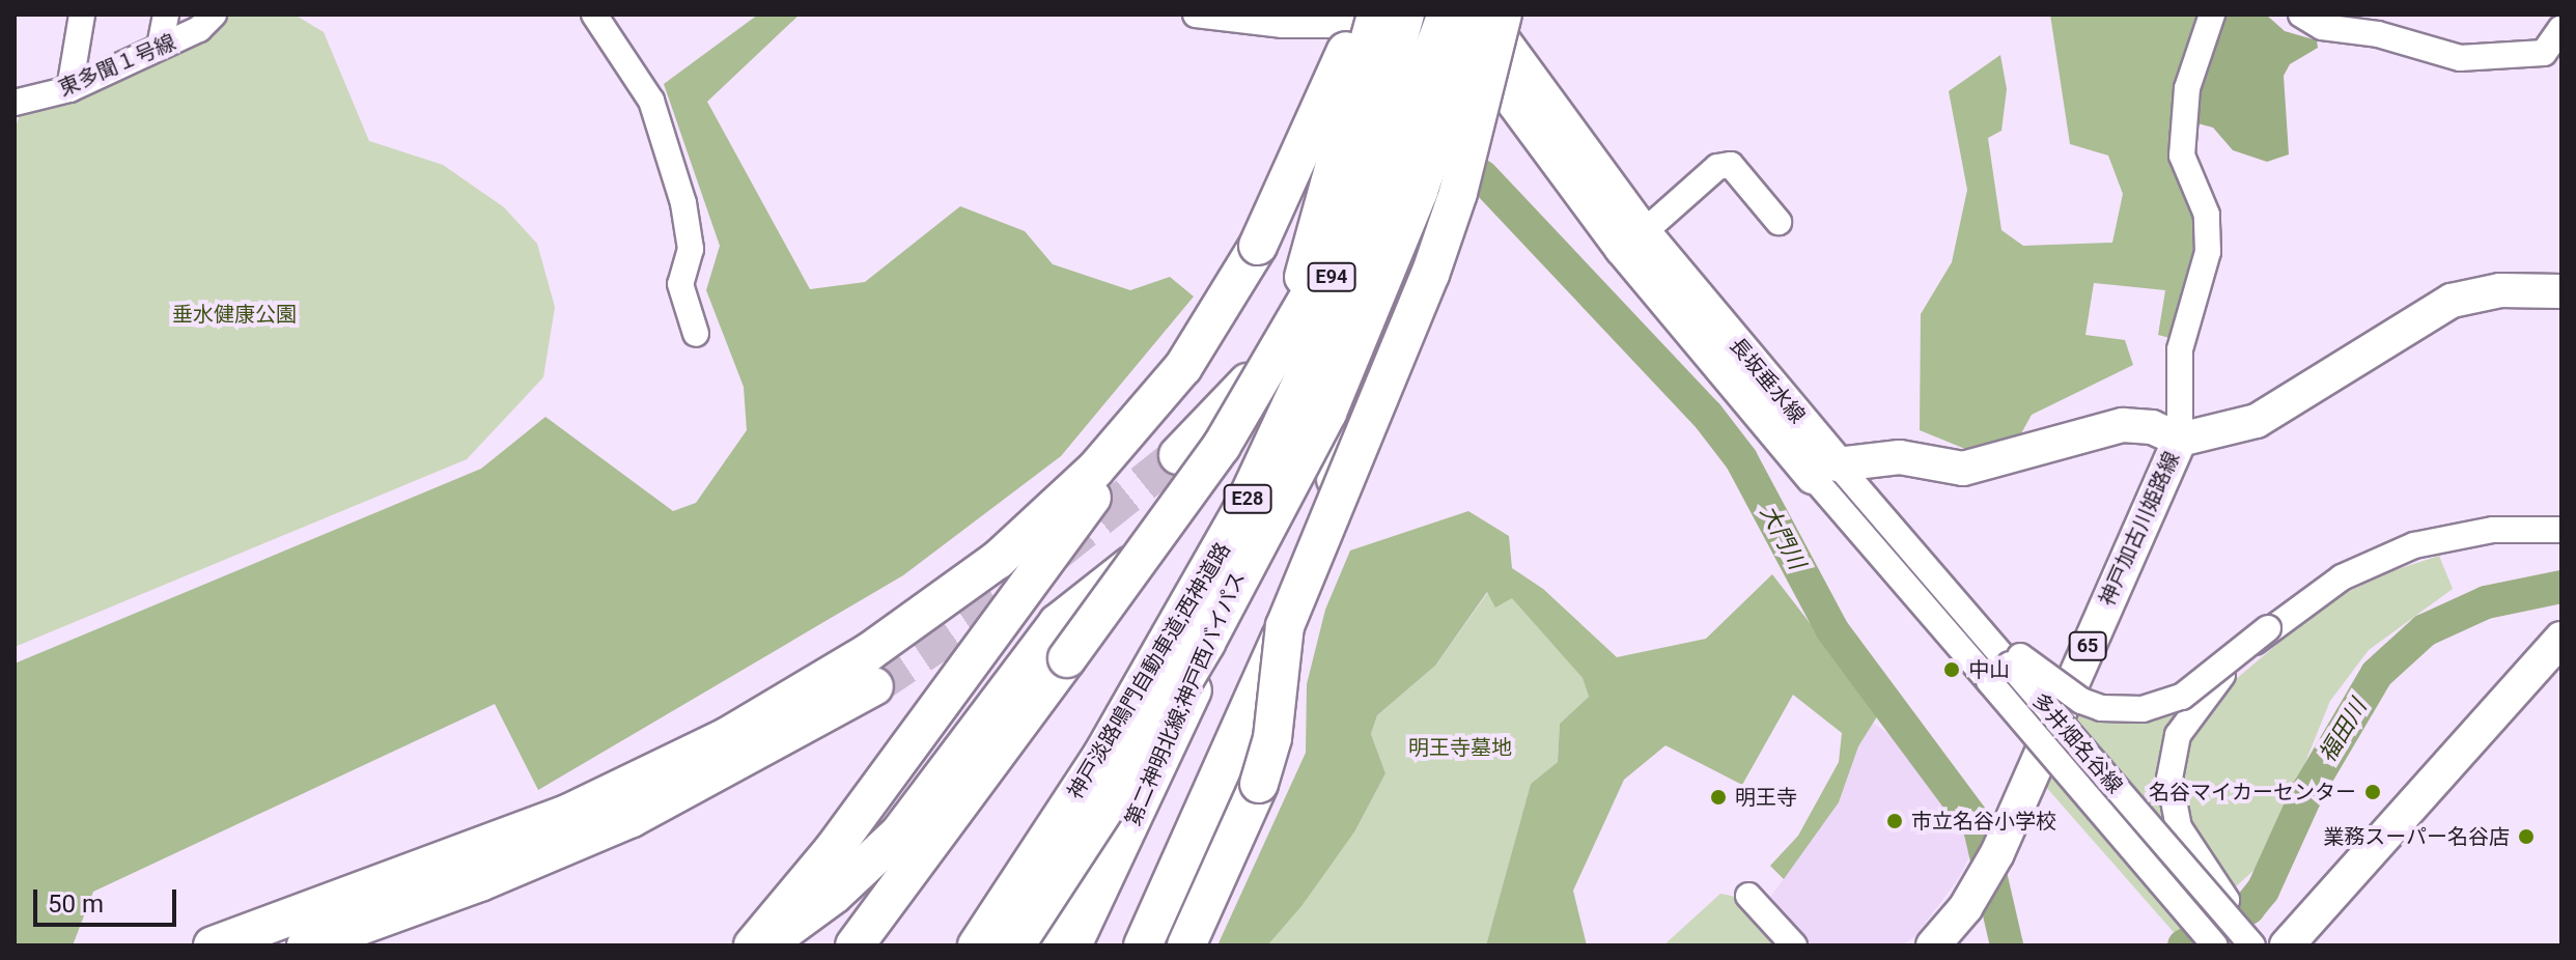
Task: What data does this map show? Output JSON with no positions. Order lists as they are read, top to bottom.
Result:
{
  "streets": {
    "highway": [
      "E94",
      "E28",
      "神戸淡路鳴門自動車道;西神道路",
      "第二神明北線;神戸西バイパス"
    ],
    "main road": ["長坂垂水線", "神戸加古川姫路線", "65"],
    "street": ["東多聞１号線", "多井畑名谷線"]
  },
  "crossings": [
    ["長坂垂水線", "神戸淡路鳴門自動車道;西神道路"],
    ["長坂垂水線", "多井畑名谷線"]
  ],
  "water": ["大門川", "福田川"],
  "parks": ["垂水健康公園", "明王寺墓地"],
  "places": [
    "中山",
    "名谷マイカーセンター",
    "明王寺",
    "市立名谷小学校",
    "業務スーパー名谷店"
  ],
  "scale_bar": "50 m"
}
